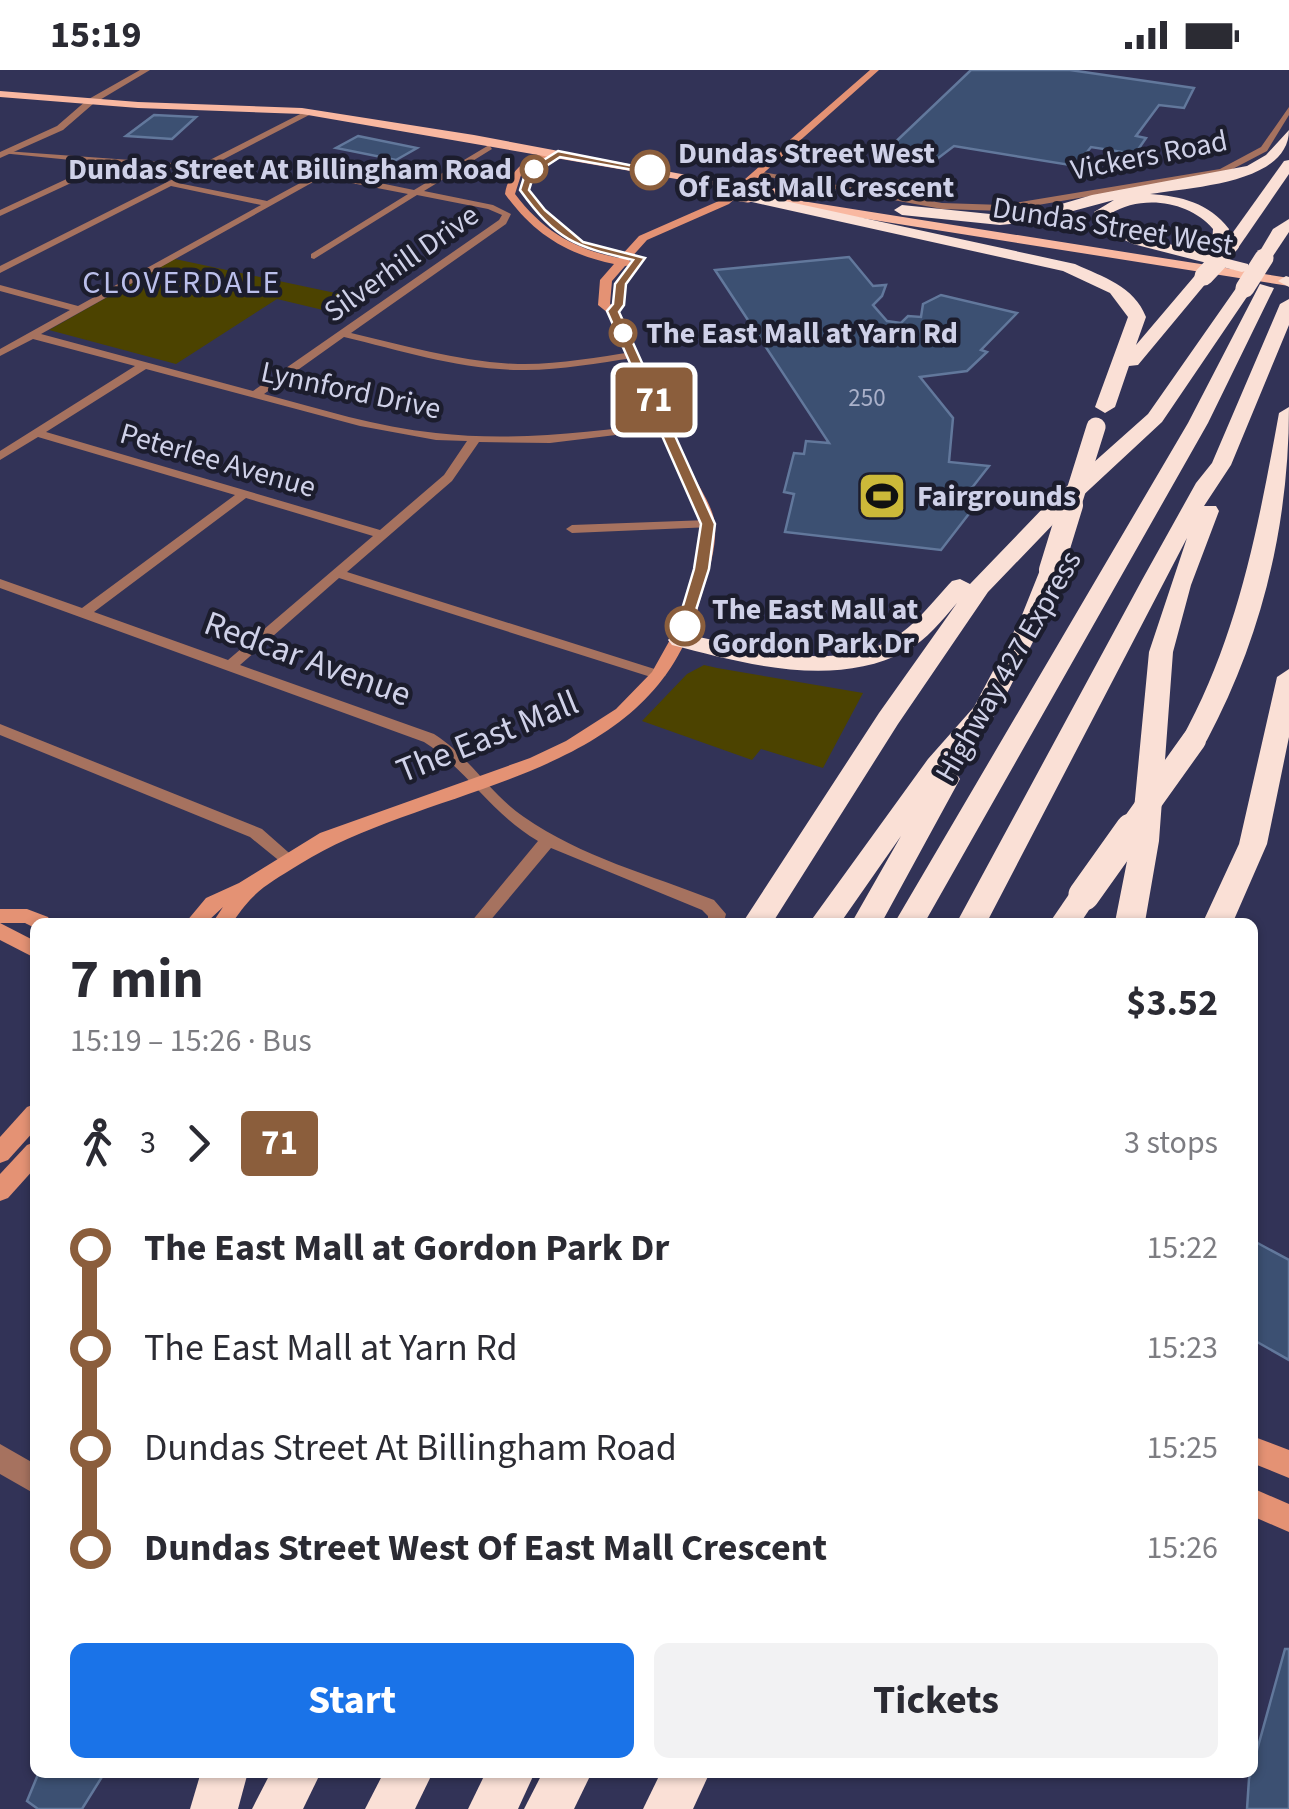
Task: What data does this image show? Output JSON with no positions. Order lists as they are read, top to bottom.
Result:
{
  "streets": {
    "highway": ["Highway 427 Express"],
    "main road": ["Dundas Street West", "The East Mall"],
    "street": [
      "Vickers Road",
      "Silverhill Drive",
      "Lynnford Drive",
      "Peterlee Avenue",
      "Redcar Avenue"
    ]
  },
  "crossings": [
    ["Vickers Road", "Dundas Street West"],
    ["Dundas Street West", "Highway 427 Express"],
    ["Silverhill Drive", "Lynnford Drive"],
    ["Redcar Avenue", "The East Mall"]
  ],
  "districts": ["CLOVERDALE"],
  "places": {
    "other": [
      "Dundas Street At Billingham Road",
      "Dundas Street West Of East Mall Crescent",
      "The East Mall at Yarn Rd",
      "The East Mall at Gordon Park Dr"
    ],
    "sports": ["Fairgrounds"]
  },
  "lines": ["bus line 71"],
  "house_numbers": ["250"],
  "page": {
    "status": "15:19",
    "on_map": "71",
    "heading": ["7 min", "15:19 – 15:26 · Bus", "$3.52"],
    "legs": ["3", "71", "3 stops"],
    "list": [
      {
        "name": "The East Mall at Gordon Park Dr",
        "value": "15:22"
      },
      {
        "name": "The East Mall at Yarn Rd",
        "value": "15:23"
      },
      {
        "name": "Dundas Street At Billingham Road",
        "value": "15:25"
      },
      {
        "name": "Dundas Street West Of East Mall Crescent",
        "value": "15:26"
      }
    ],
    "buttons": ["Start", "Tickets"]
  }
}
